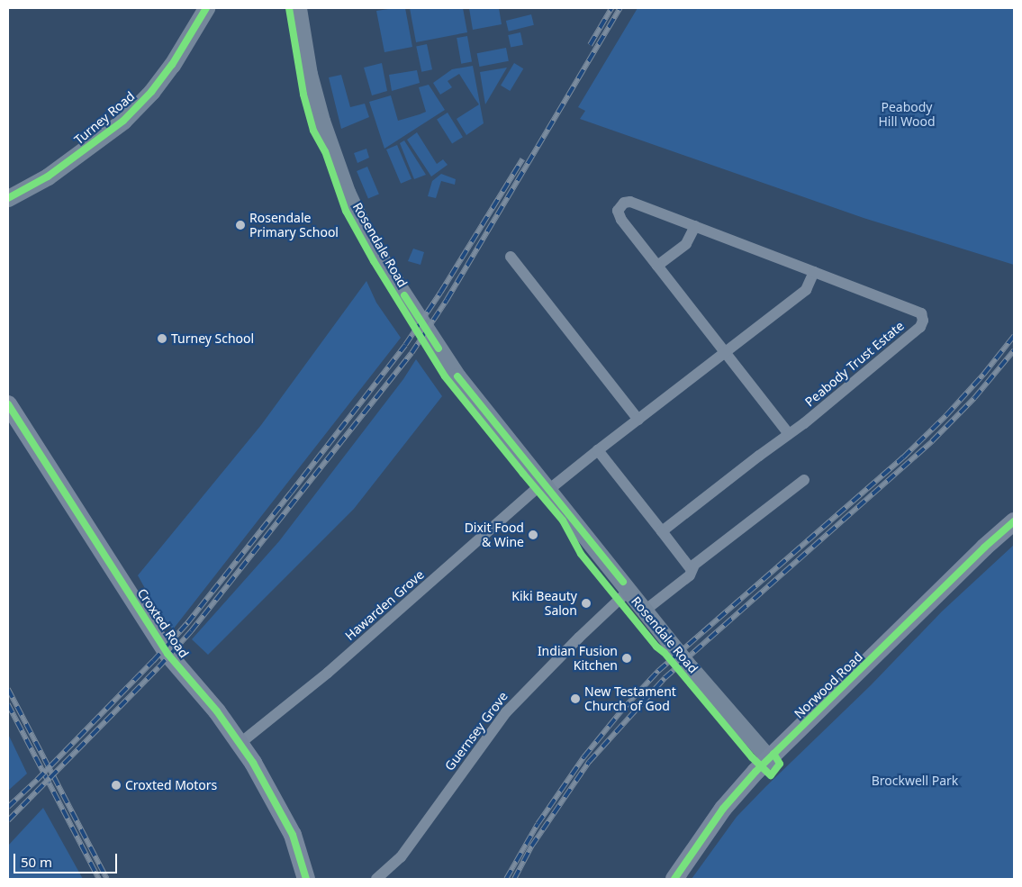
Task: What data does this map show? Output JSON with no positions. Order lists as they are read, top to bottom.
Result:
{
  "streets": {
    "main road": ["Croxted Road", "Norwood Road"],
    "street": [
      "Turney Road",
      "Rosendale Road",
      "Peabody Trust Estate",
      "Hawarden Grove",
      "Guernsey Grove"
    ]
  },
  "crossings": [
    ["Rosendale Road", "Hawarden Grove"],
    ["Rosendale Road", "Norwood Road"],
    ["Rosendale Road", "Guernsey Grove"],
    ["Hawarden Grove", "Croxted Road"]
  ],
  "parks": ["Peabody Hill Wood", "Brockwell Park"],
  "places": [
    "Rosendale Primary School",
    "Turney School",
    "Dixit Food & Wine",
    "Kiki Beauty Salon",
    "Indian Fusion Kitchen",
    "New Testament Church of God",
    "Croxted Motors"
  ],
  "scale_bar": "50 m"
}
